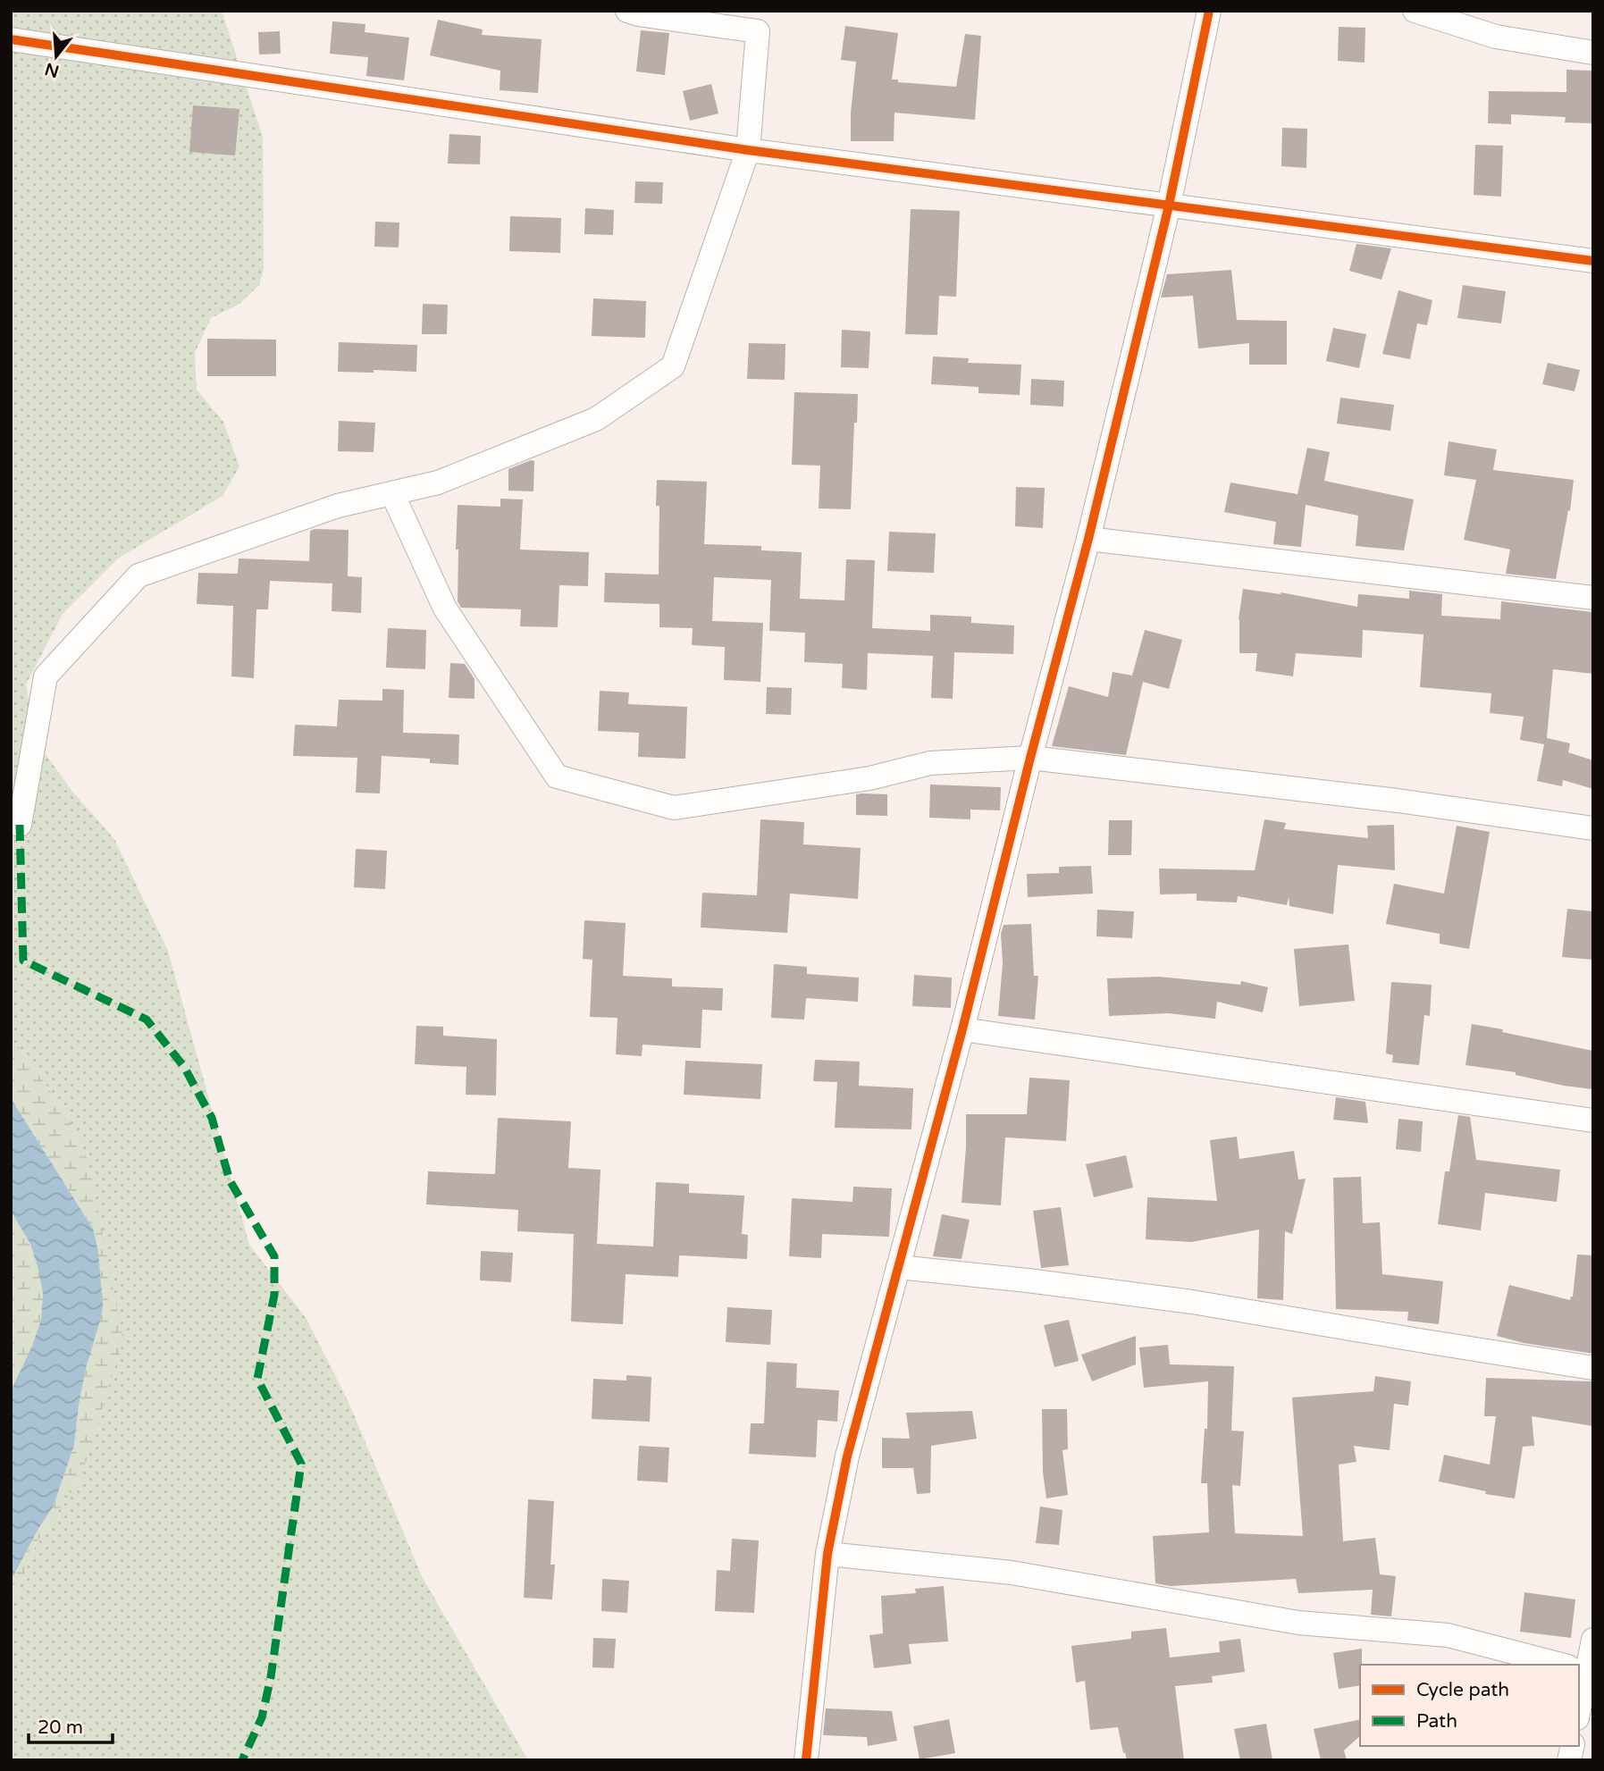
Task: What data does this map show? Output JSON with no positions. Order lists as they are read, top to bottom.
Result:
{
  "legend": ["Cycle path", "Path"],
  "scale_bar": "20 m",
  "north": "bottom"
}
